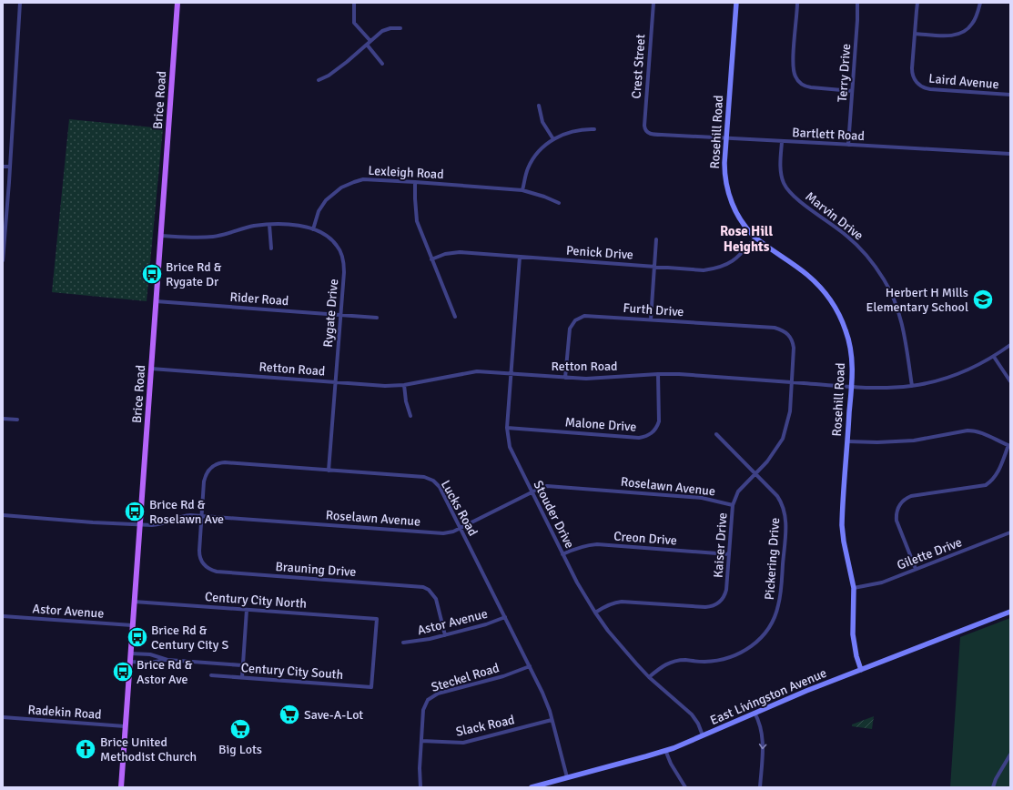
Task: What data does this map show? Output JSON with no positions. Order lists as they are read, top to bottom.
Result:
{
  "streets": {
    "main road": ["Brice Road"],
    "street": [
      "Crest Street",
      "Terry Drive",
      "Laird Avenue",
      "Rosehill Road",
      "Bartlett Road",
      "Lexleigh Road",
      "Marvin Drive",
      "Penick Drive",
      "Rider Road",
      "Furth Drive",
      "Rygate Drive",
      "Retton Road",
      "Malone Drive",
      "Roselawn Avenue",
      "Lucks Road",
      "Stouder Drive",
      "Creon Drive",
      "Kaiser Drive",
      "Gilette Drive",
      "Pickering Drive",
      "Brauning Drive",
      "Century City North",
      "Astor Avenue",
      "Century City South",
      "Steckel Road",
      "East Livingston Avenue",
      "Radekin Road",
      "Slack Road"
    ]
  },
  "crossings": [
    ["Crest Street", "Bartlett Road"],
    ["Terry Drive", "Bartlett Road"],
    ["Brice Road", "Rider Road"],
    ["Brice Road", "Retton Road"],
    ["Brice Road", "Roselawn Avenue"],
    ["Brice Road", "Century City North"],
    ["Brice Road", "Astor Avenue"],
    ["Brice Road", "Century City South"],
    ["Brice Road", "Radekin Road"],
    ["Rosehill Road", "Bartlett Road"],
    ["Rosehill Road", "Penick Drive"],
    ["Rosehill Road", "Retton Road"],
    ["Rosehill Road", "Gilette Drive"],
    ["Rosehill Road", "East Livingston Avenue"],
    ["Bartlett Road", "Marvin Drive"],
    ["Lexleigh Road", "Rygate Drive"],
    ["Marvin Drive", "Retton Road"],
    ["Penick Drive", "Stouder Drive"],
    ["Rider Road", "Rygate Drive"],
    ["Furth Drive", "Retton Road"],
    ["Furth Drive", "Kaiser Drive"],
    ["Rygate Drive", "Retton Road"],
    ["Rygate Drive", "Lucks Road"],
    ["Retton Road", "Malone Drive"],
    ["Retton Road", "Stouder Drive"],
    ["Retton Road", "Kaiser Drive"],
    ["Malone Drive", "Stouder Drive"],
    ["Roselawn Avenue", "Lucks Road"],
    ["Roselawn Avenue", "Stouder Drive"],
    ["Roselawn Avenue", "Kaiser Drive"],
    ["Roselawn Avenue", "Brauning Drive"],
    ["Lucks Road", "Brauning Drive"],
    ["Lucks Road", "Astor Avenue"],
    ["Lucks Road", "Steckel Road"],
    ["Lucks Road", "East Livingston Avenue"],
    ["Lucks Road", "Slack Road"],
    ["Stouder Drive", "Creon Drive"],
    ["Stouder Drive", "Kaiser Drive"],
    ["Stouder Drive", "Pickering Drive"],
    ["Stouder Drive", "East Livingston Avenue"],
    ["Creon Drive", "Kaiser Drive"],
    ["Kaiser Drive", "Pickering Drive"],
    ["Brauning Drive", "Astor Avenue"],
    ["Century City North", "Century City South"],
    ["Steckel Road", "Slack Road"]
  ],
  "districts": ["Rose Hill Heights"],
  "places": {
    "bus stop": [
      "Brice Rd & Rygate Dr",
      "Brice Rd & Roselawn Ave",
      "Brice Rd & Century City S",
      "Brice Rd & Astor Ave"
    ],
    "school or university": ["Herbert H Mills Elementary School"],
    "supermarket": ["Save-A-Lot", "Big Lots"],
    "church": ["Brice United Methodist Church"]
  }
}
